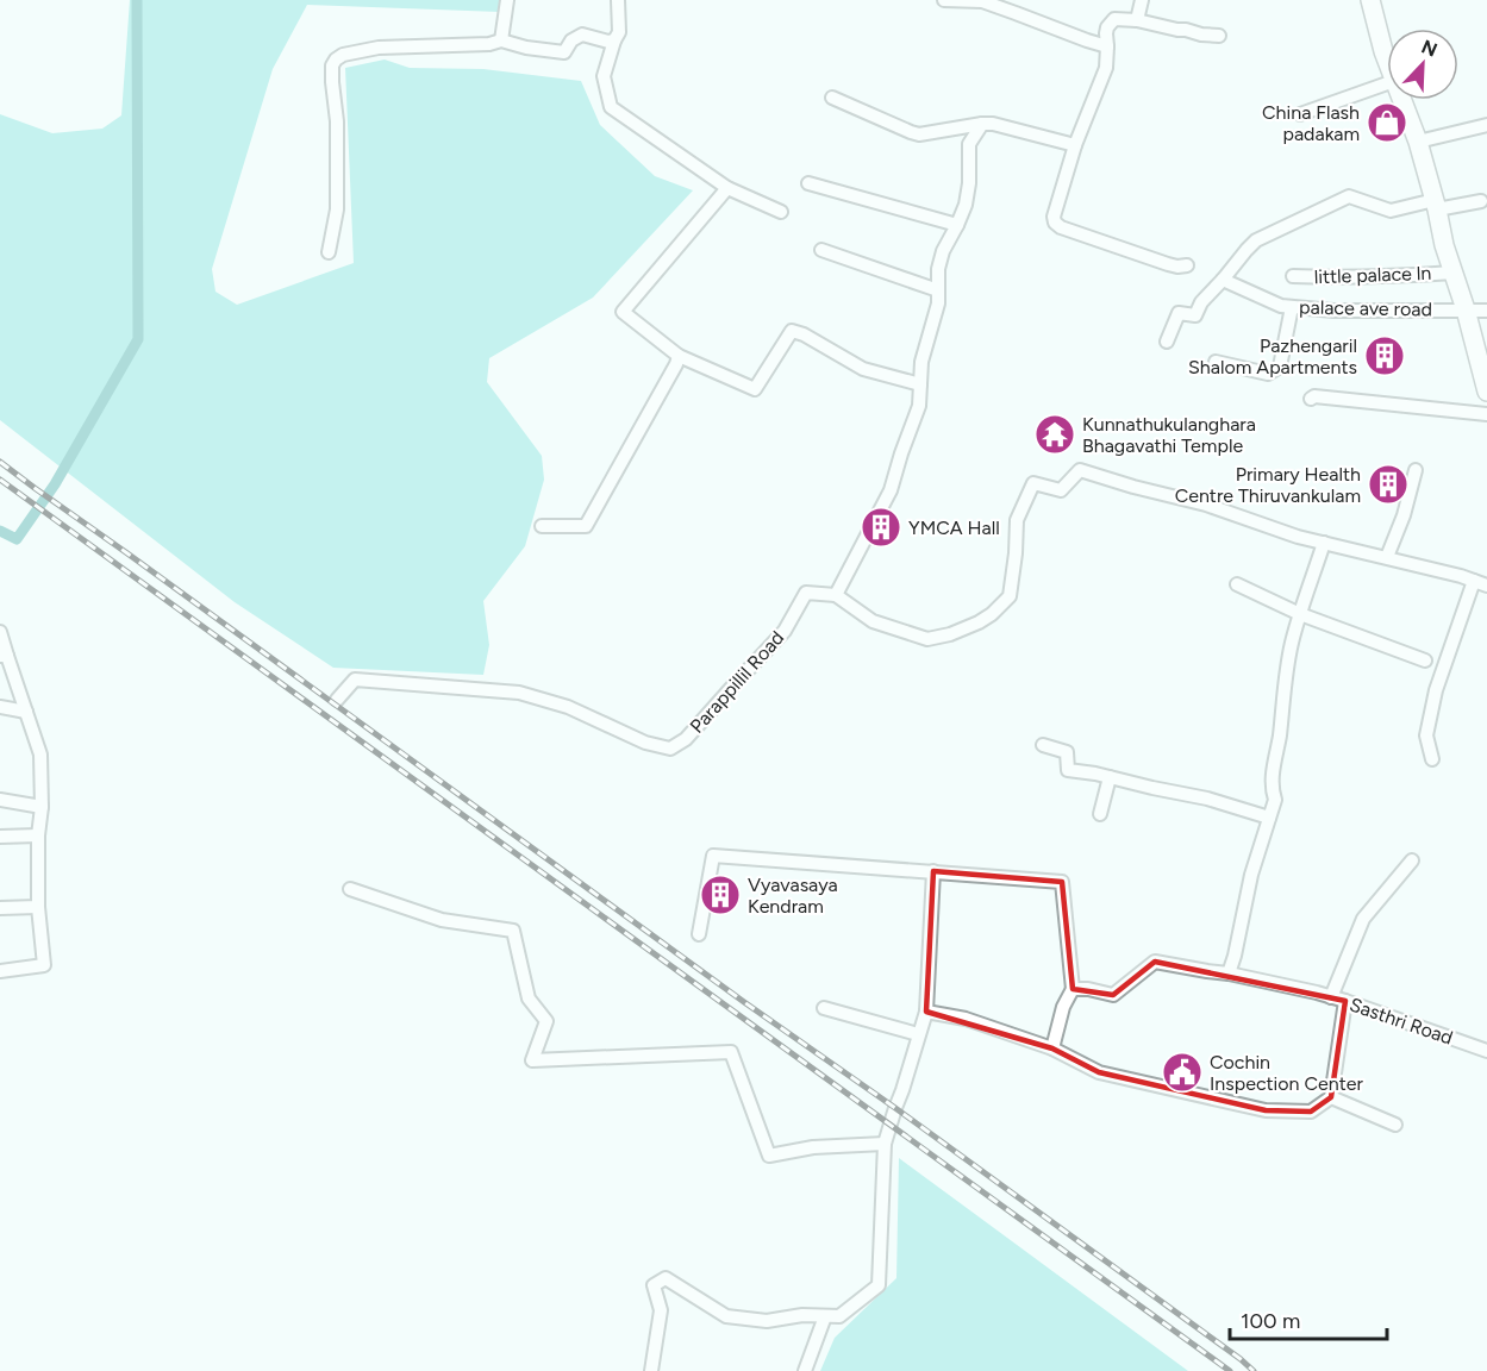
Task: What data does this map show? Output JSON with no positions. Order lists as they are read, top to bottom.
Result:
{
  "streets": {
    "street": [
      "little palace ln",
      "palace ave road",
      "Parappillil Road",
      "Sasthri Road"
    ]
  },
  "places": {
    "shop": ["China Flash padakam"],
    "building": [
      "Pazhengaril Shalom Apartments",
      "Primary Health Centre Thiruvankulam",
      "YMCA Hall",
      "Vyavasaya Kendram"
    ],
    "temple": ["Kunnathukulanghara Bhagavathi Temple"],
    "public building": ["Cochin Inspection Center"]
  },
  "scale_bar": "100 m",
  "north": "top right"
}
